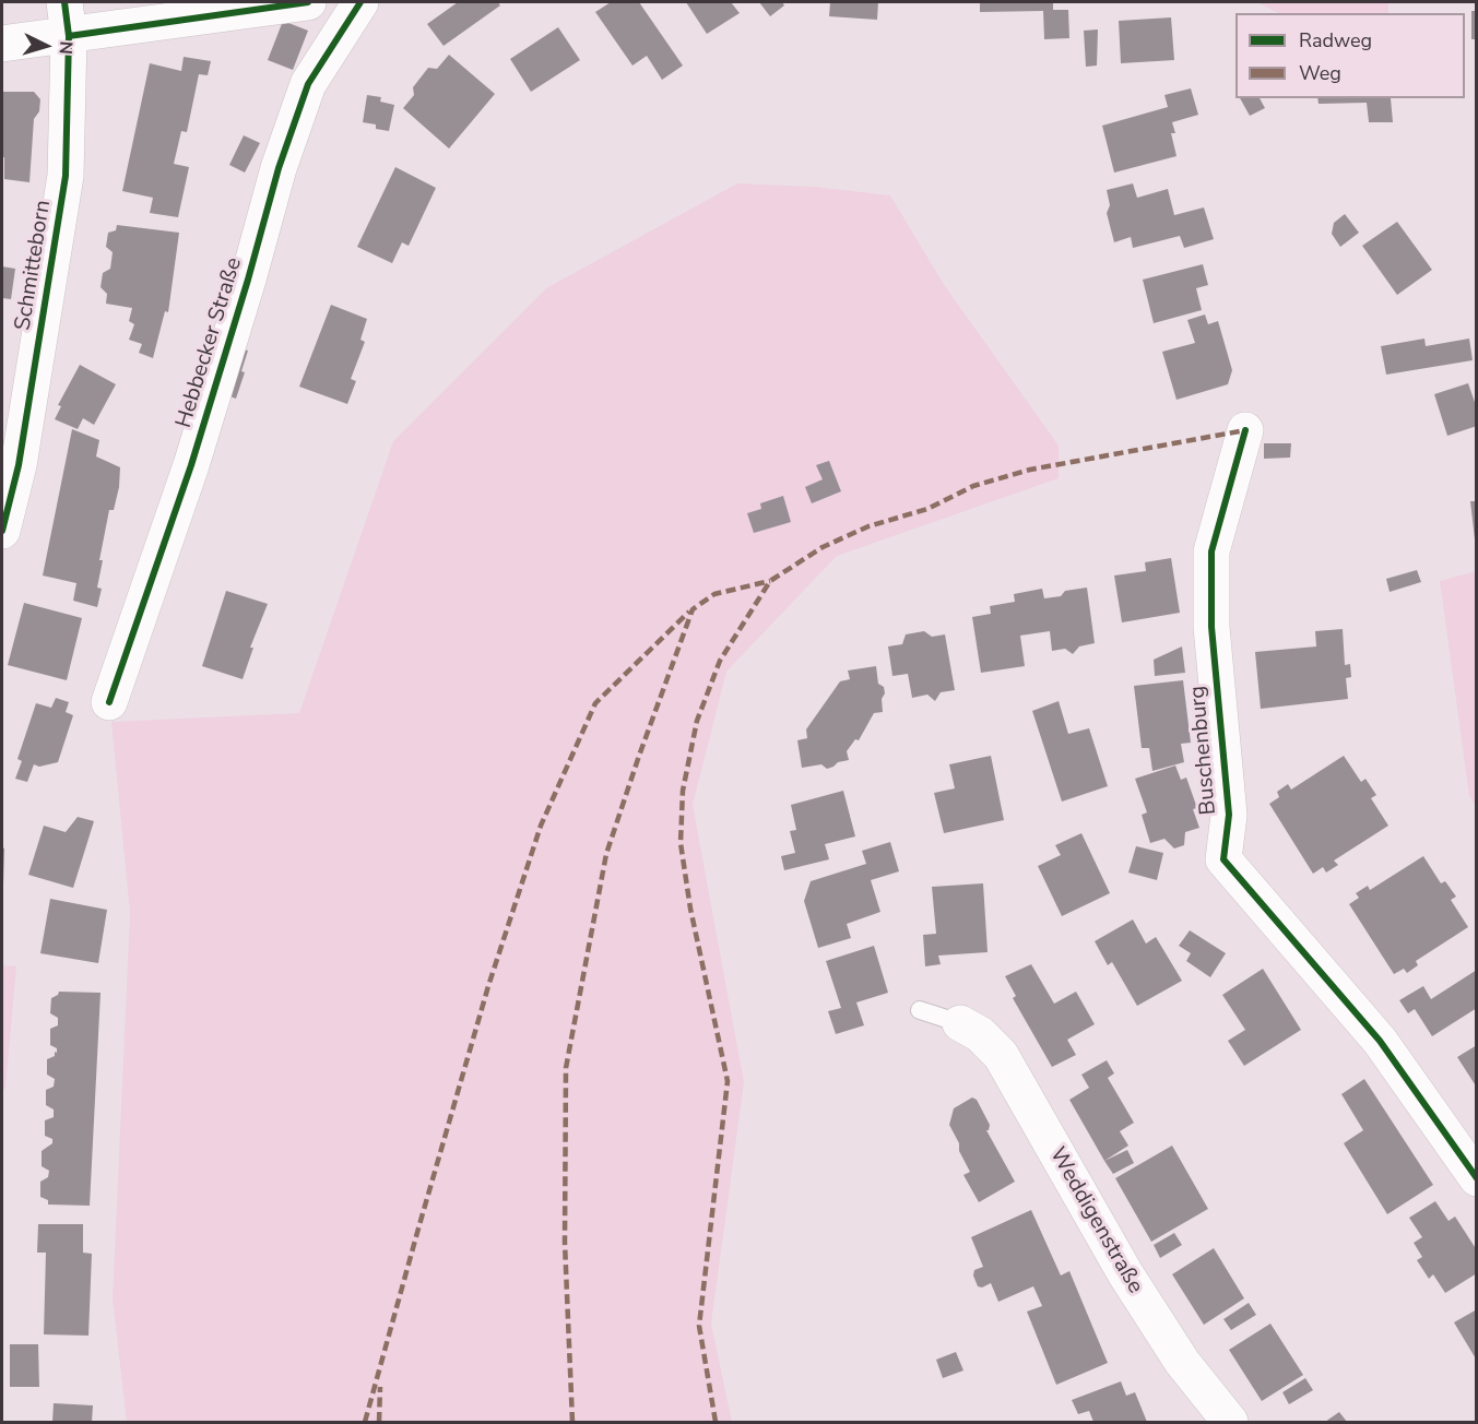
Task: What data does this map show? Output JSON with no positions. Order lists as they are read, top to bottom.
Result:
{
  "streets": {
    "street": [
      "Schmitteborn",
      "Hebbecker Straße",
      "Buschenburg",
      "Weddigenstraße"
    ]
  },
  "legend": ["Radweg", "Weg"],
  "north": "right"
}
